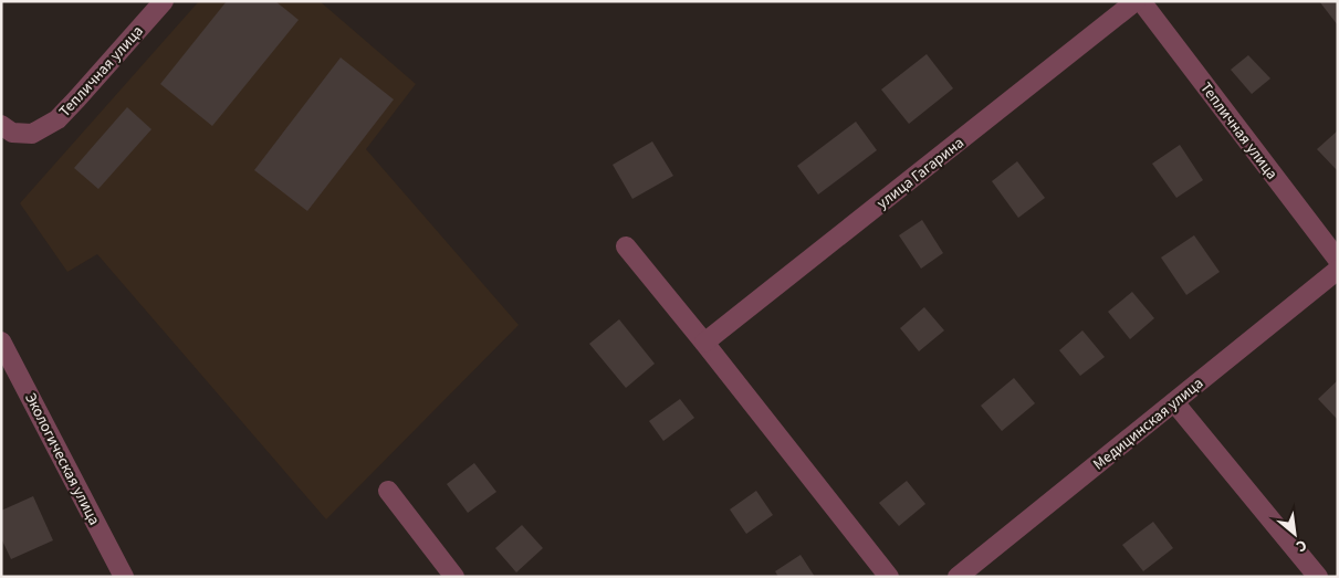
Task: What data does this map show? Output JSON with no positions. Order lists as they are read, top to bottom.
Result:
{
  "streets": {
    "street": [
      "Тепличная улица",
      "улица Гагарина",
      "Медицинская улица",
      "Экологическая улица"
    ]
  },
  "north": "bottom right"
}
